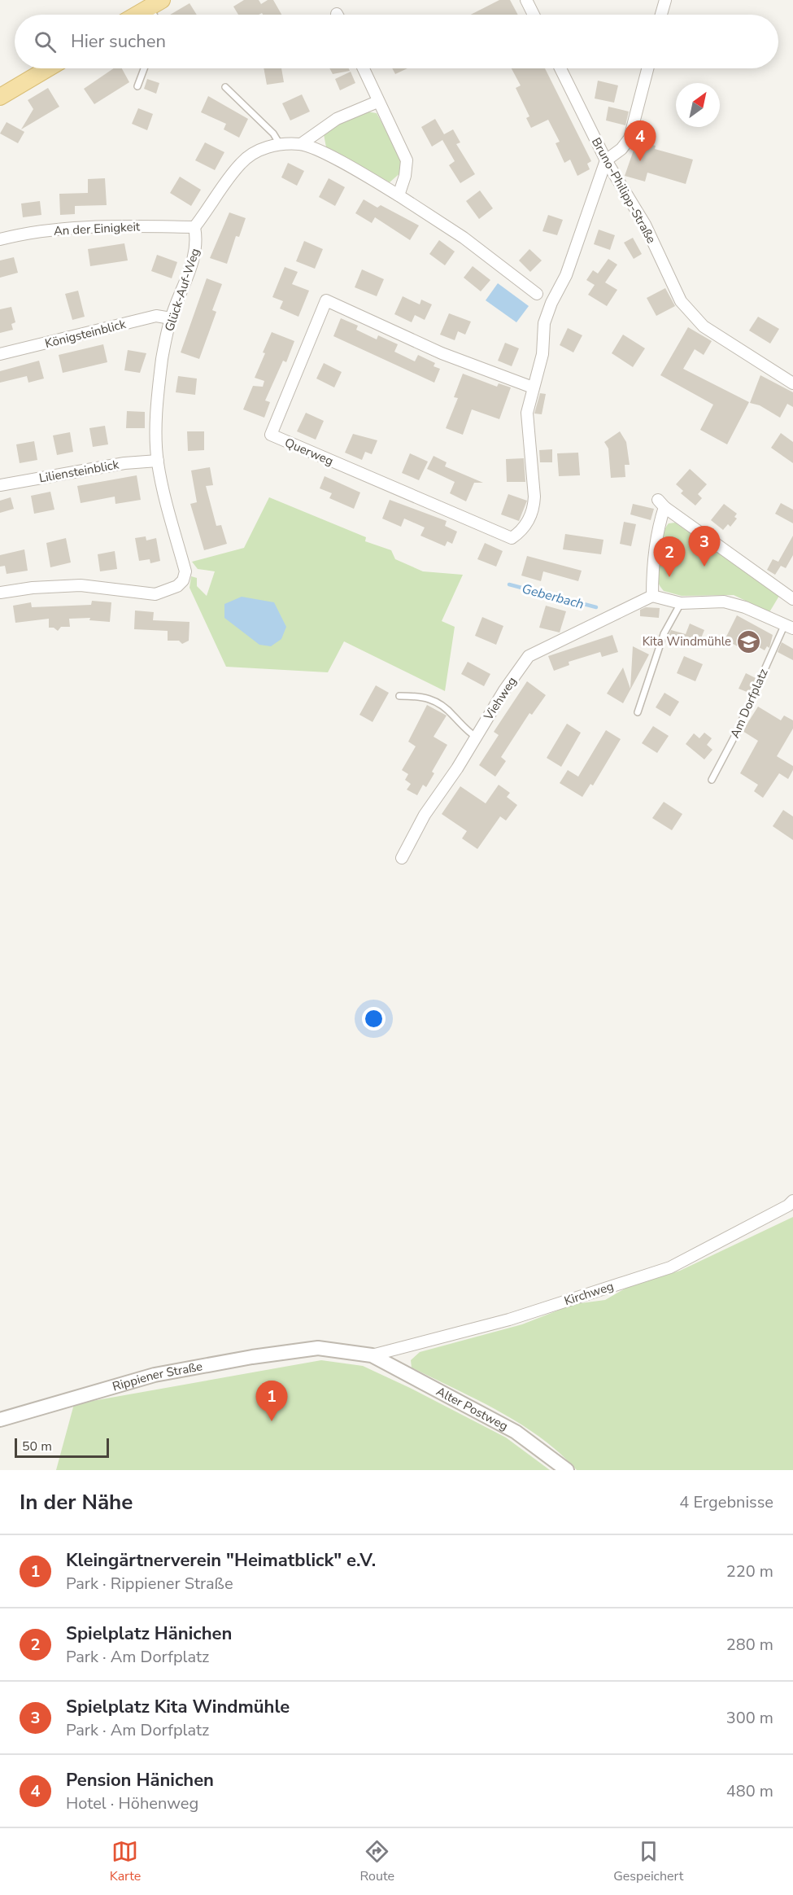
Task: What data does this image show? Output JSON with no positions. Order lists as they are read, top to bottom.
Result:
{
  "streets": {
    "street": [
      "Bruno-Philipp-Straße",
      "An der Einigkeit",
      "Glück-Auf-Weg",
      "Königsteinblick",
      "Querweg",
      "Liliensteinblick",
      "Viehweg",
      "Am Dorfplatz",
      "Kirchweg",
      "Rippiener Straße",
      "Alter Postweg"
    ]
  },
  "crossings": [
    ["Bruno-Philipp-Straße", "Querweg"],
    ["An der Einigkeit", "Glück-Auf-Weg"],
    ["Glück-Auf-Weg", "Königsteinblick"],
    ["Glück-Auf-Weg", "Liliensteinblick"],
    ["Viehweg", "Am Dorfplatz"],
    ["Kirchweg", "Rippiener Straße"],
    ["Kirchweg", "Alter Postweg"],
    ["Rippiener Straße", "Alter Postweg"]
  ],
  "water": ["Geberbach"],
  "places": {
    "school or university": ["Kita Windmühle"]
  },
  "scale_bar": "50 m",
  "north": "top right",
  "page": {
    "search": "Hier suchen",
    "pins": [
      "4",
      "3",
      "2",
      "1"
    ],
    "scale": "50 m",
    "heading": ["In der Nähe", "4 Ergebnisse"],
    "list": [
      {
        "mark": "1",
        "name": "Kleingärtnerverein \"Heimatblick\" e.V.",
        "note": "Park · Rippiener Straße",
        "value": "220 m"
      },
      {
        "mark": "2",
        "name": "Spielplatz Hänichen",
        "note": "Park · Am Dorfplatz",
        "value": "280 m"
      },
      {
        "mark": "3",
        "name": "Spielplatz Kita Windmühle",
        "note": "Park · Am Dorfplatz",
        "value": "300 m"
      },
      {
        "mark": "4",
        "name": "Pension Hänichen",
        "note": "Hotel · Höhenweg",
        "value": "480 m"
      }
    ],
    "nav": ["Karte", "Route", "Gespeichert"]
  }
}
